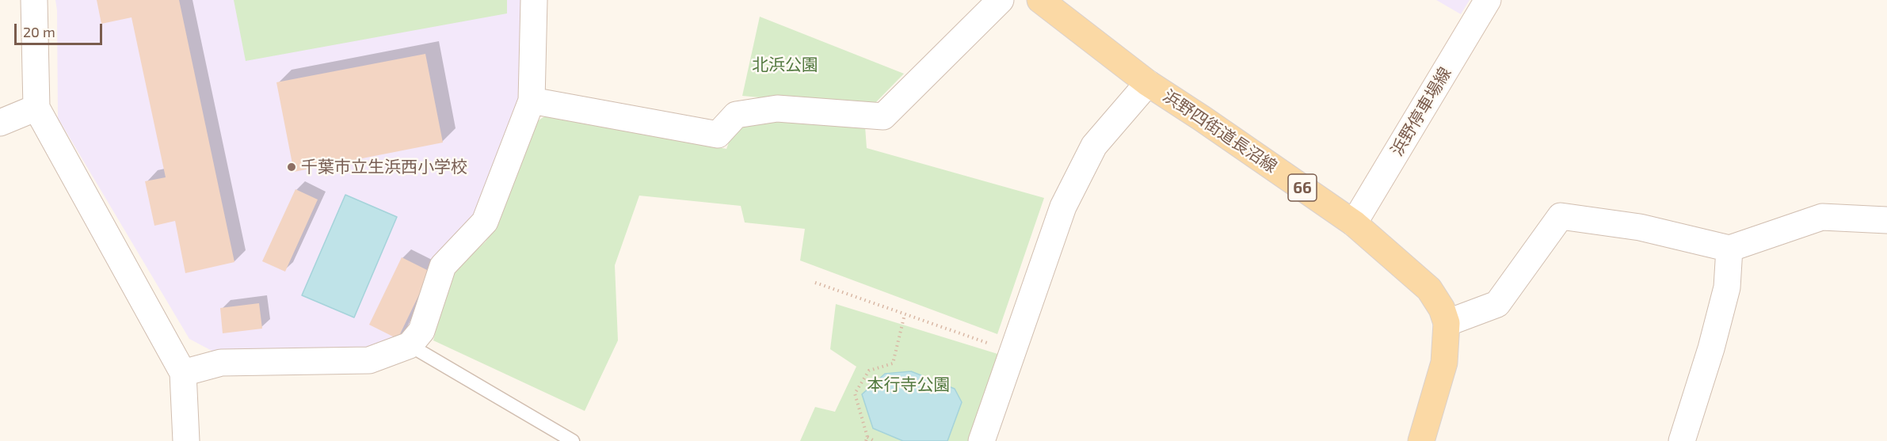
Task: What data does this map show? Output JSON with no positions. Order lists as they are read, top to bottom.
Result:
{
  "streets": {
    "main road": ["浜野四街道長沼線", "66"],
    "street": ["浜野停車場線"]
  },
  "crossings": [
    ["浜野停車場線", "浜野四街道長沼線"]
  ],
  "parks": ["北浜公園", "本行寺公園"],
  "places": ["千葉市立生浜西小学校"],
  "scale_bar": "20 m"
}
